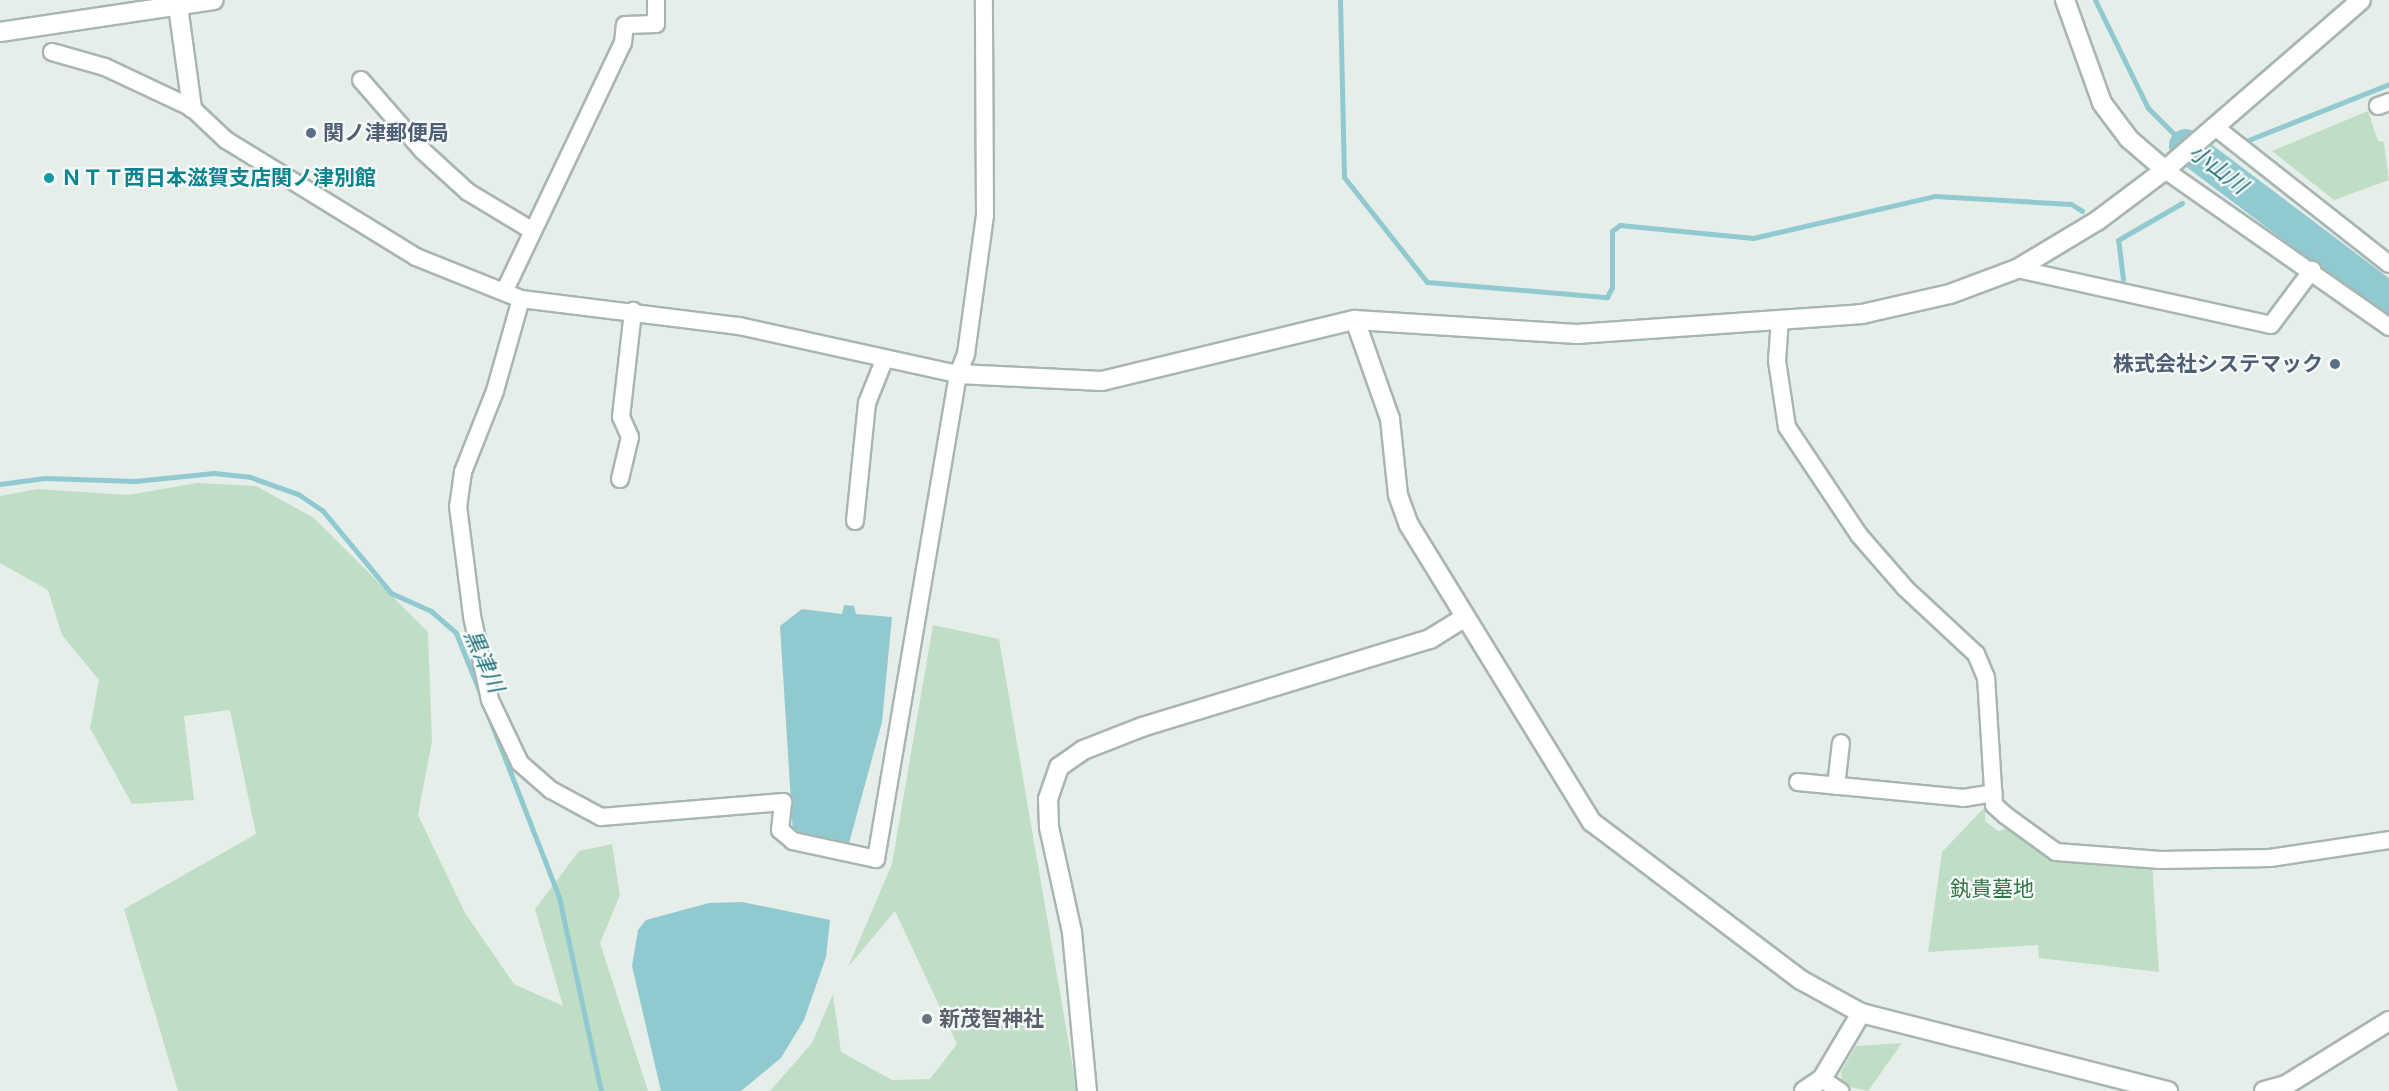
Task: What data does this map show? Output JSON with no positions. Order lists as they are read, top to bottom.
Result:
{
  "water": ["小山川", "黒津川"],
  "parks": ["釻貴墓地"],
  "places": [
    "関ノ津郵便局",
    "ＮＴＴ西日本滋賀支店関ノ津別館",
    "株式会社システマック",
    "新茂智神社"
  ]
}
